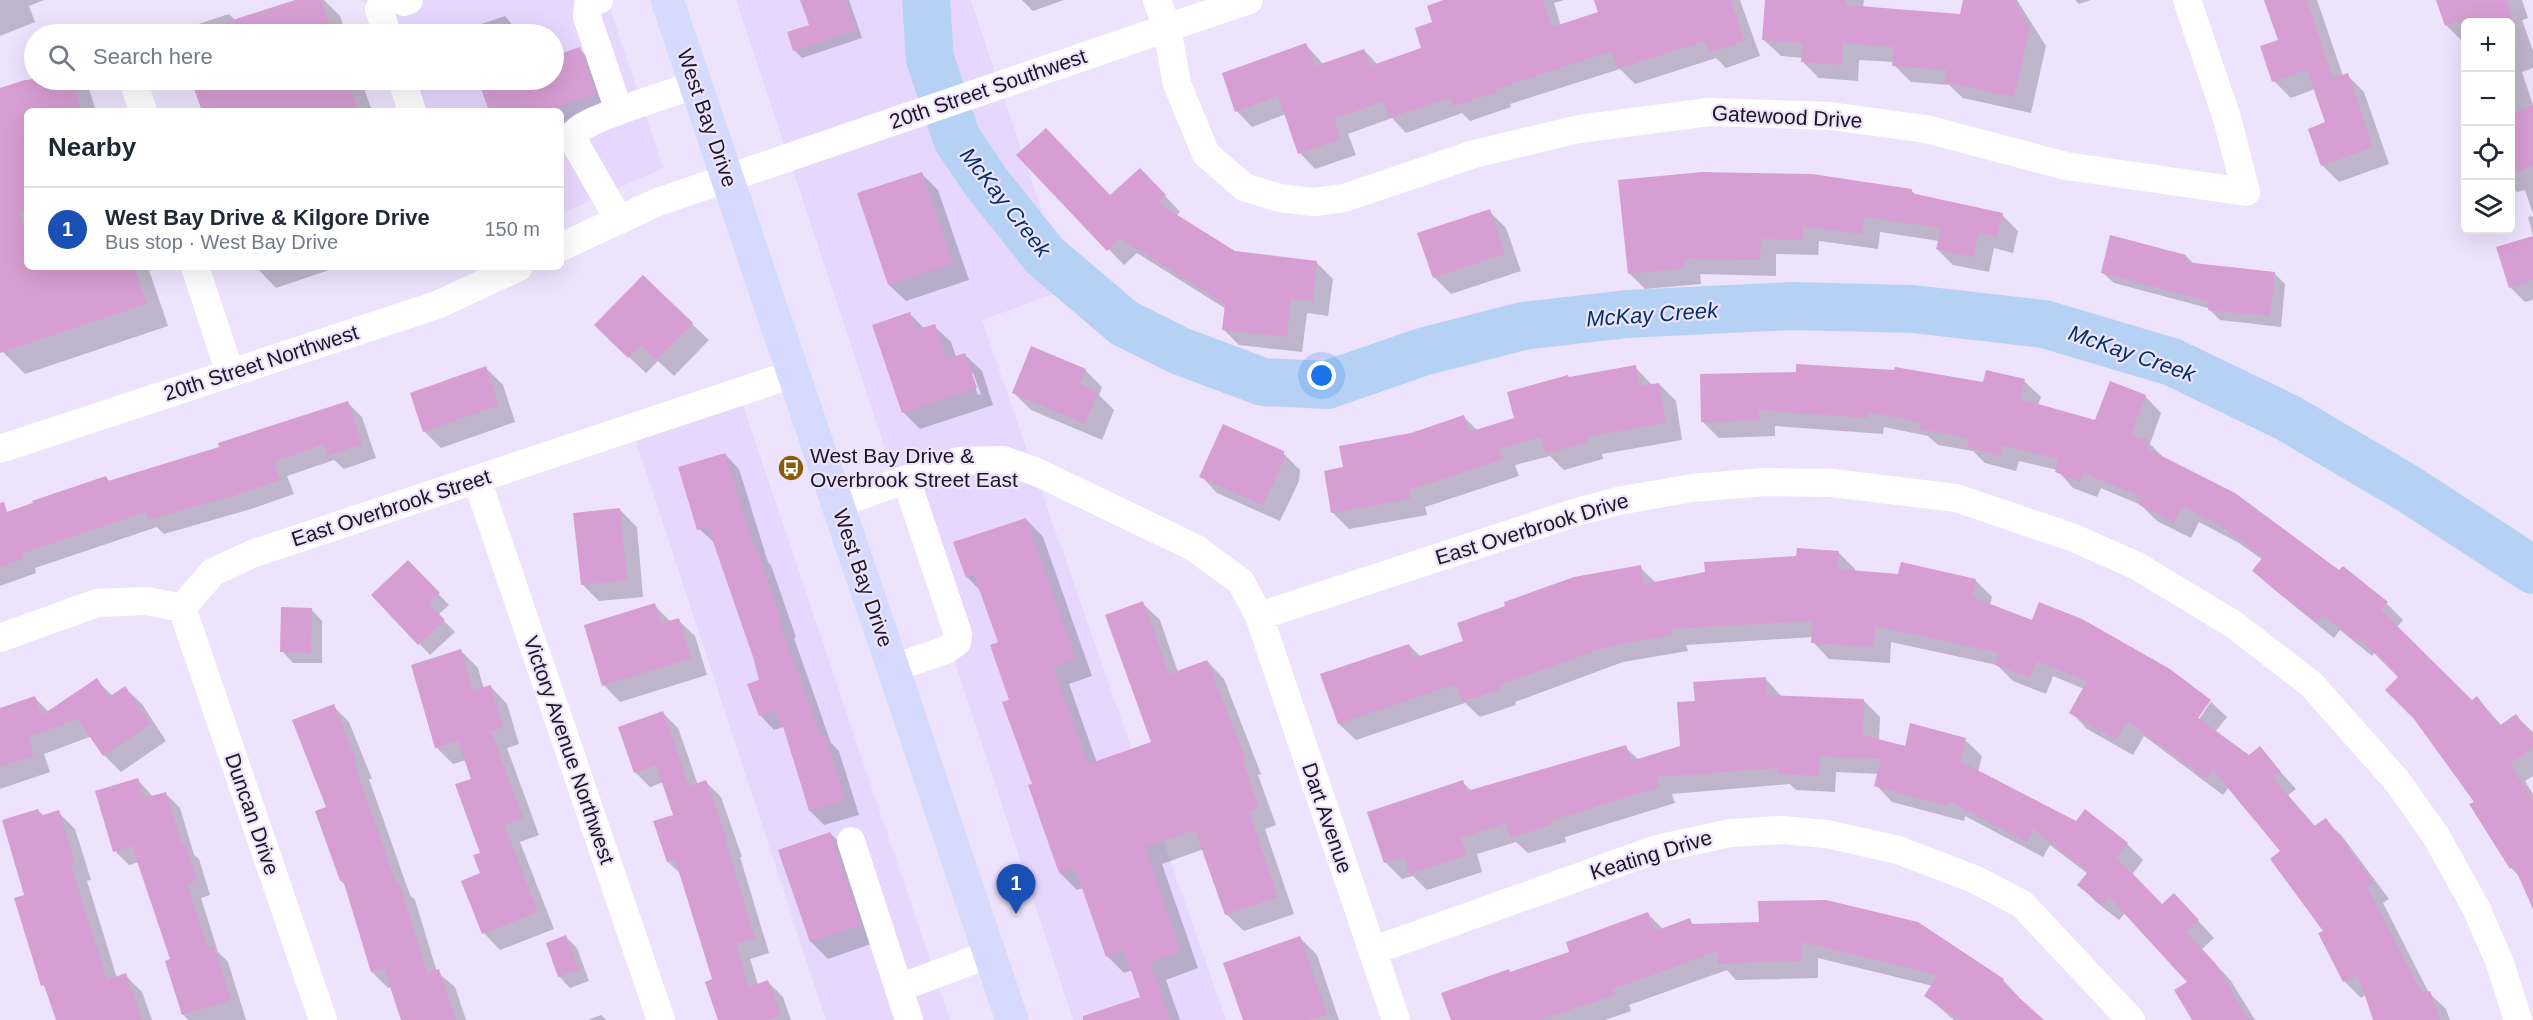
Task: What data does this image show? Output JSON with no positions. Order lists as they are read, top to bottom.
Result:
{
  "streets": {
    "main road": ["West Bay Drive"],
    "street": [
      "20th Street Southwest",
      "Gatewood Drive",
      "20th Street Northwest",
      "East Overbrook Street",
      "East Overbrook Drive",
      "Victory Avenue Northwest",
      "Duncan Drive",
      "Dart Avenue",
      "Keating Drive"
    ]
  },
  "crossings": [
    ["20th Street Southwest", "Gatewood Drive"],
    ["20th Street Southwest", "West Bay Drive"],
    ["West Bay Drive", "East Overbrook Street"],
    ["East Overbrook Street", "Victory Avenue Northwest"],
    ["East Overbrook Street", "Duncan Drive"],
    ["East Overbrook Drive", "Dart Avenue"],
    ["Dart Avenue", "Keating Drive"]
  ],
  "water": ["McKay Creek"],
  "places": {
    "bus stop": ["West Bay Drive & Overbrook Street East"]
  },
  "page": {
    "map_buttons": ["+", "−"],
    "search": "Search here",
    "heading": "Nearby",
    "list": [
      {
        "mark": "1",
        "name": "West Bay Drive & Kilgore Drive",
        "note": "Bus stop · West Bay Drive",
        "value": "150 m"
      }
    ],
    "pins": "1"
  }
}
